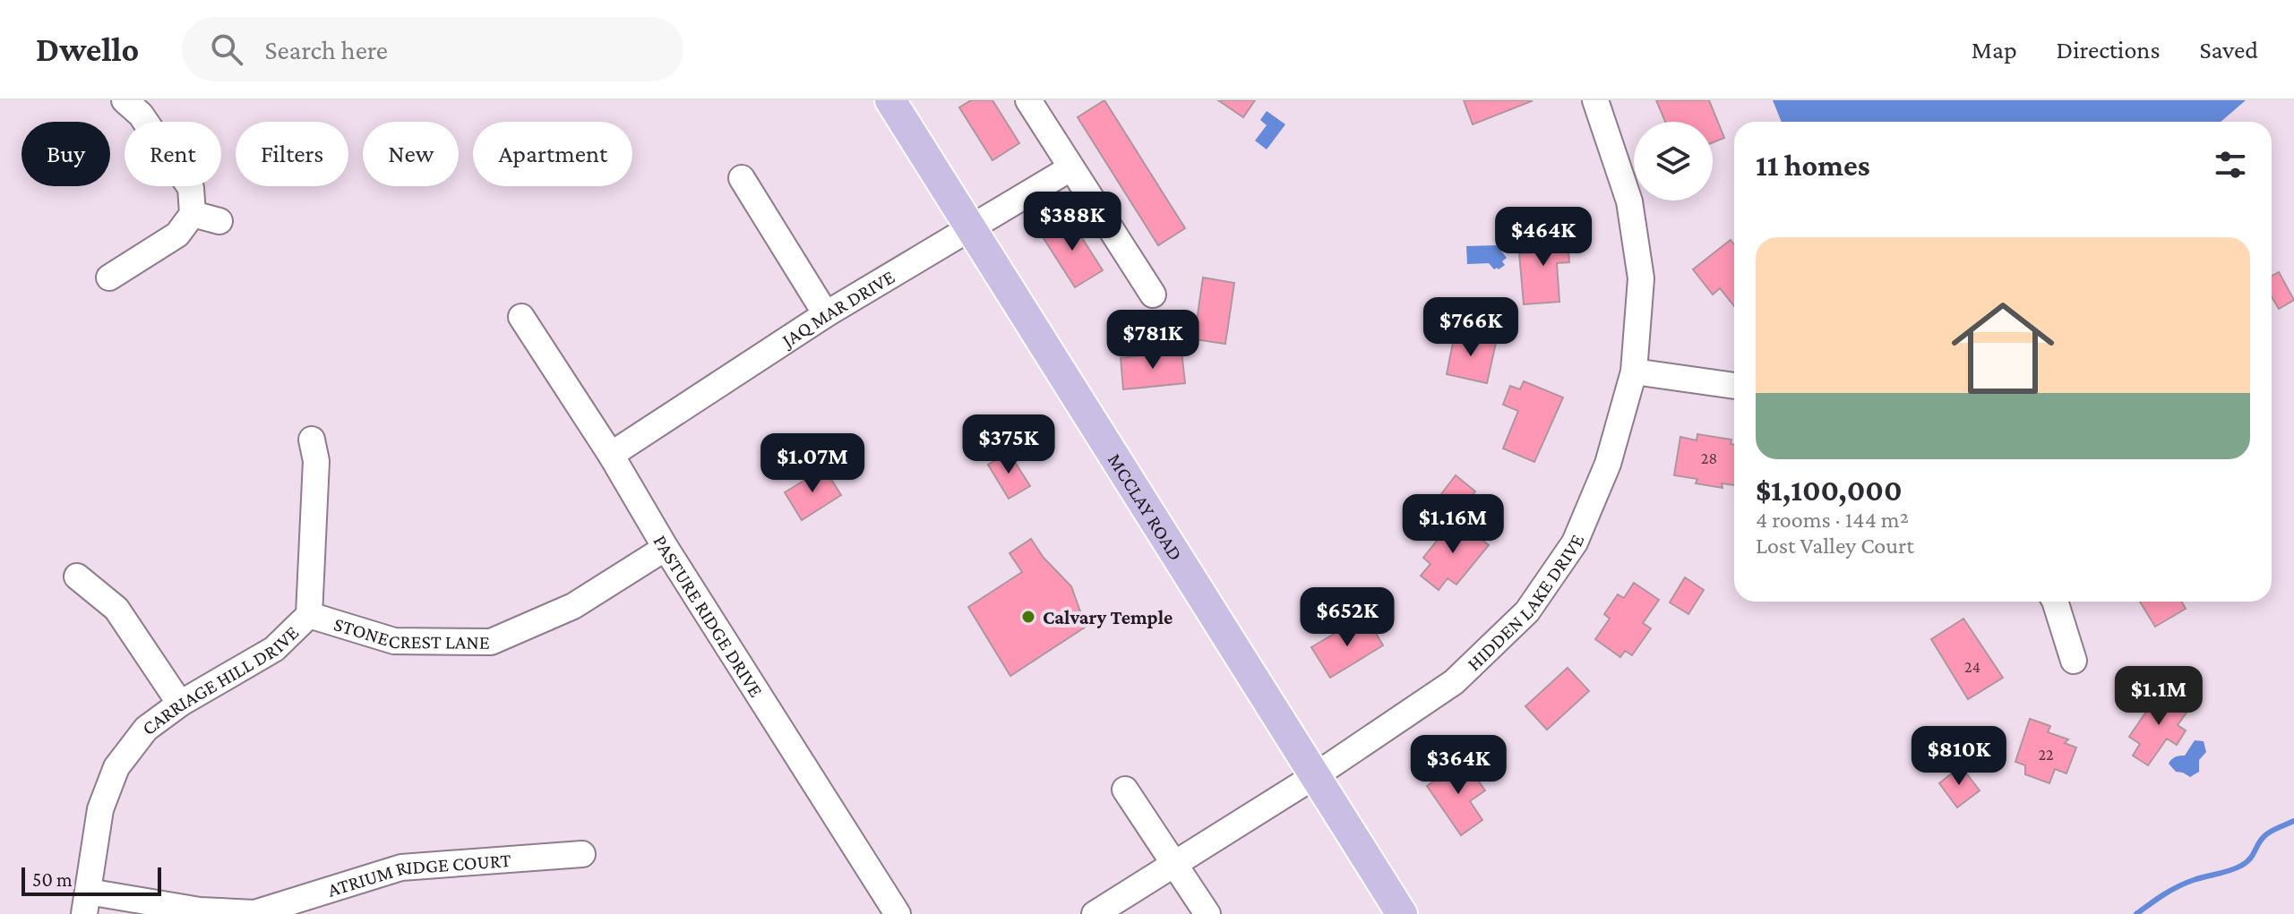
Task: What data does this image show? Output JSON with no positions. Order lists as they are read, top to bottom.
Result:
{
  "streets": {
    "main road": ["MCCLAY ROAD"],
    "street": [
      "JAQ MAR DRIVE",
      "HIDDEN LAKE DRIVE",
      "PASTURE RIDGE DRIVE",
      "STONECREST LANE",
      "CARRIAGE HILL DRIVE",
      "ATRIUM RIDGE COURT"
    ]
  },
  "crossings": [
    ["JAQ MAR DRIVE", "MCCLAY ROAD"],
    ["JAQ MAR DRIVE", "PASTURE RIDGE DRIVE"],
    ["MCCLAY ROAD", "HIDDEN LAKE DRIVE"],
    ["PASTURE RIDGE DRIVE", "STONECREST LANE"],
    ["STONECREST LANE", "CARRIAGE HILL DRIVE"],
    ["CARRIAGE HILL DRIVE", "ATRIUM RIDGE COURT"]
  ],
  "places": ["Calvary Temple"],
  "house_numbers": ["28", "24", "22"],
  "scale_bar": "50 m",
  "page": {
    "header": "Dwello",
    "search": "Search here",
    "nav": ["Map", "Directions", "Saved"],
    "chip": [
      "Buy",
      "Rent",
      "Filters",
      "New",
      "Apartment"
    ],
    "heading": "11 homes",
    "price": [
      "$388K",
      "$464K",
      "$766K",
      "$781K",
      "$375K",
      "$1.07M",
      "$1.16M",
      "$652K",
      "$1.1M",
      "$810K",
      "$364K"
    ],
    "list": [
      {
        "name": "$1,100,000",
        "note": "4 rooms · 144 m² · Lost Valley Court"
      }
    ],
    "scale": "50 m"
  }
}
